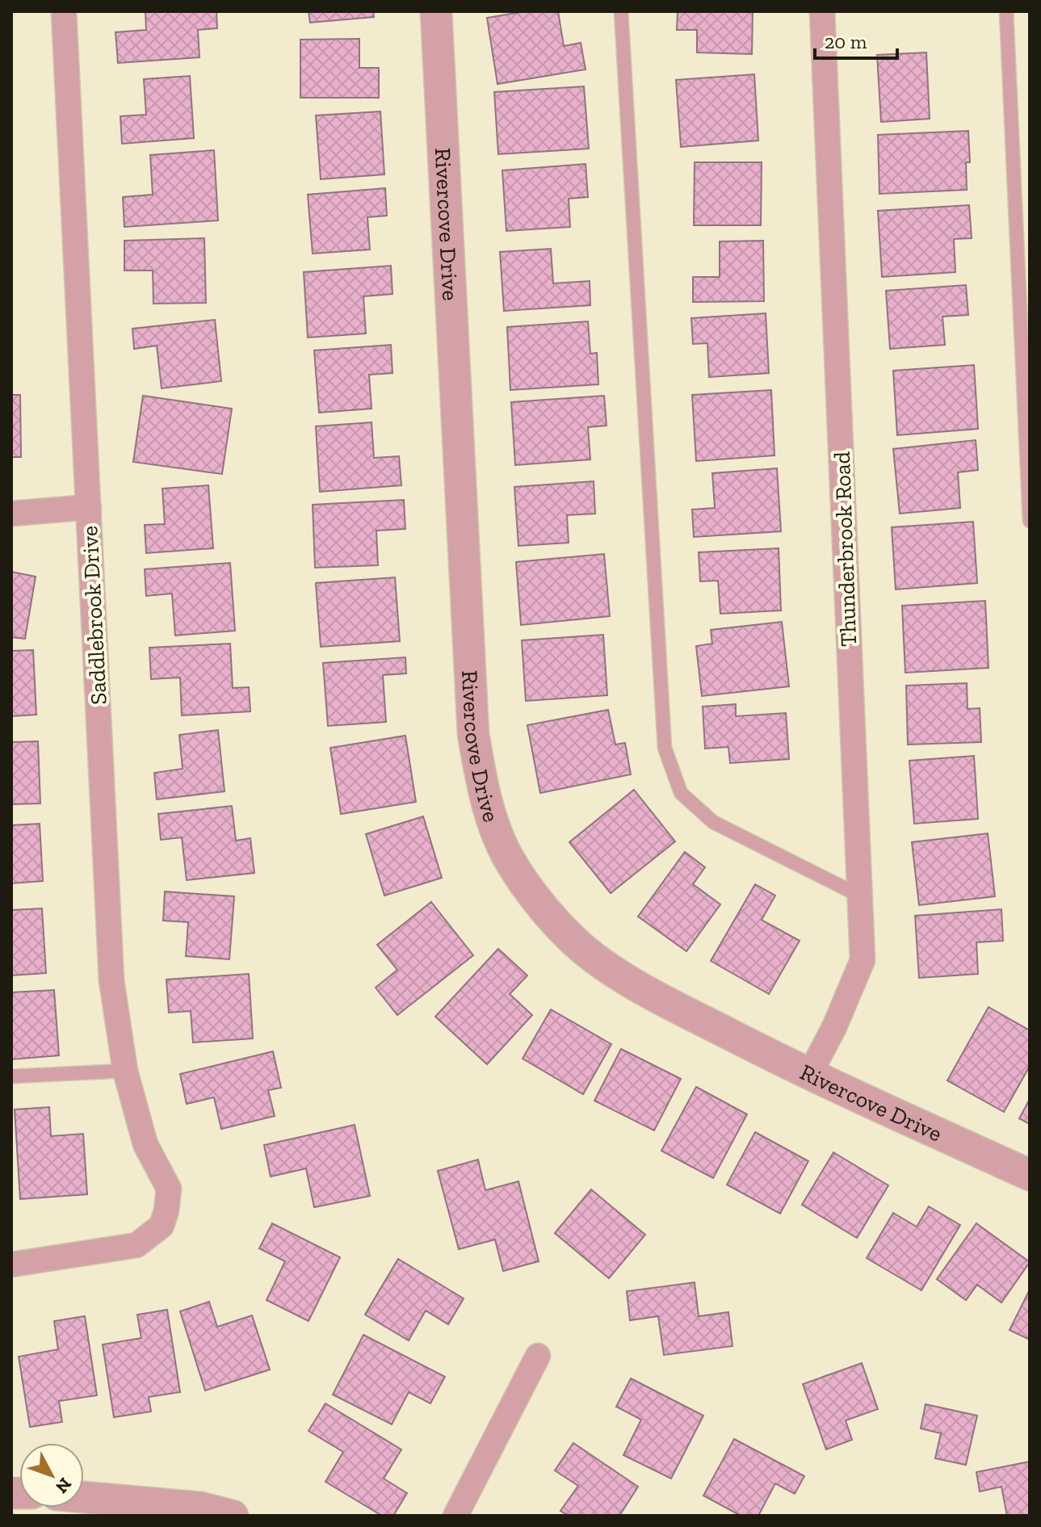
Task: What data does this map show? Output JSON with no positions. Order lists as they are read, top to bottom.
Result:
{
  "streets": {
    "street": ["Rivercove Drive", "Thunderbrook Road", "Saddlebrook Drive"]
  },
  "crossings": [
    ["Rivercove Drive", "Thunderbrook Road"]
  ],
  "scale_bar": "20 m",
  "north": "bottom right"
}
